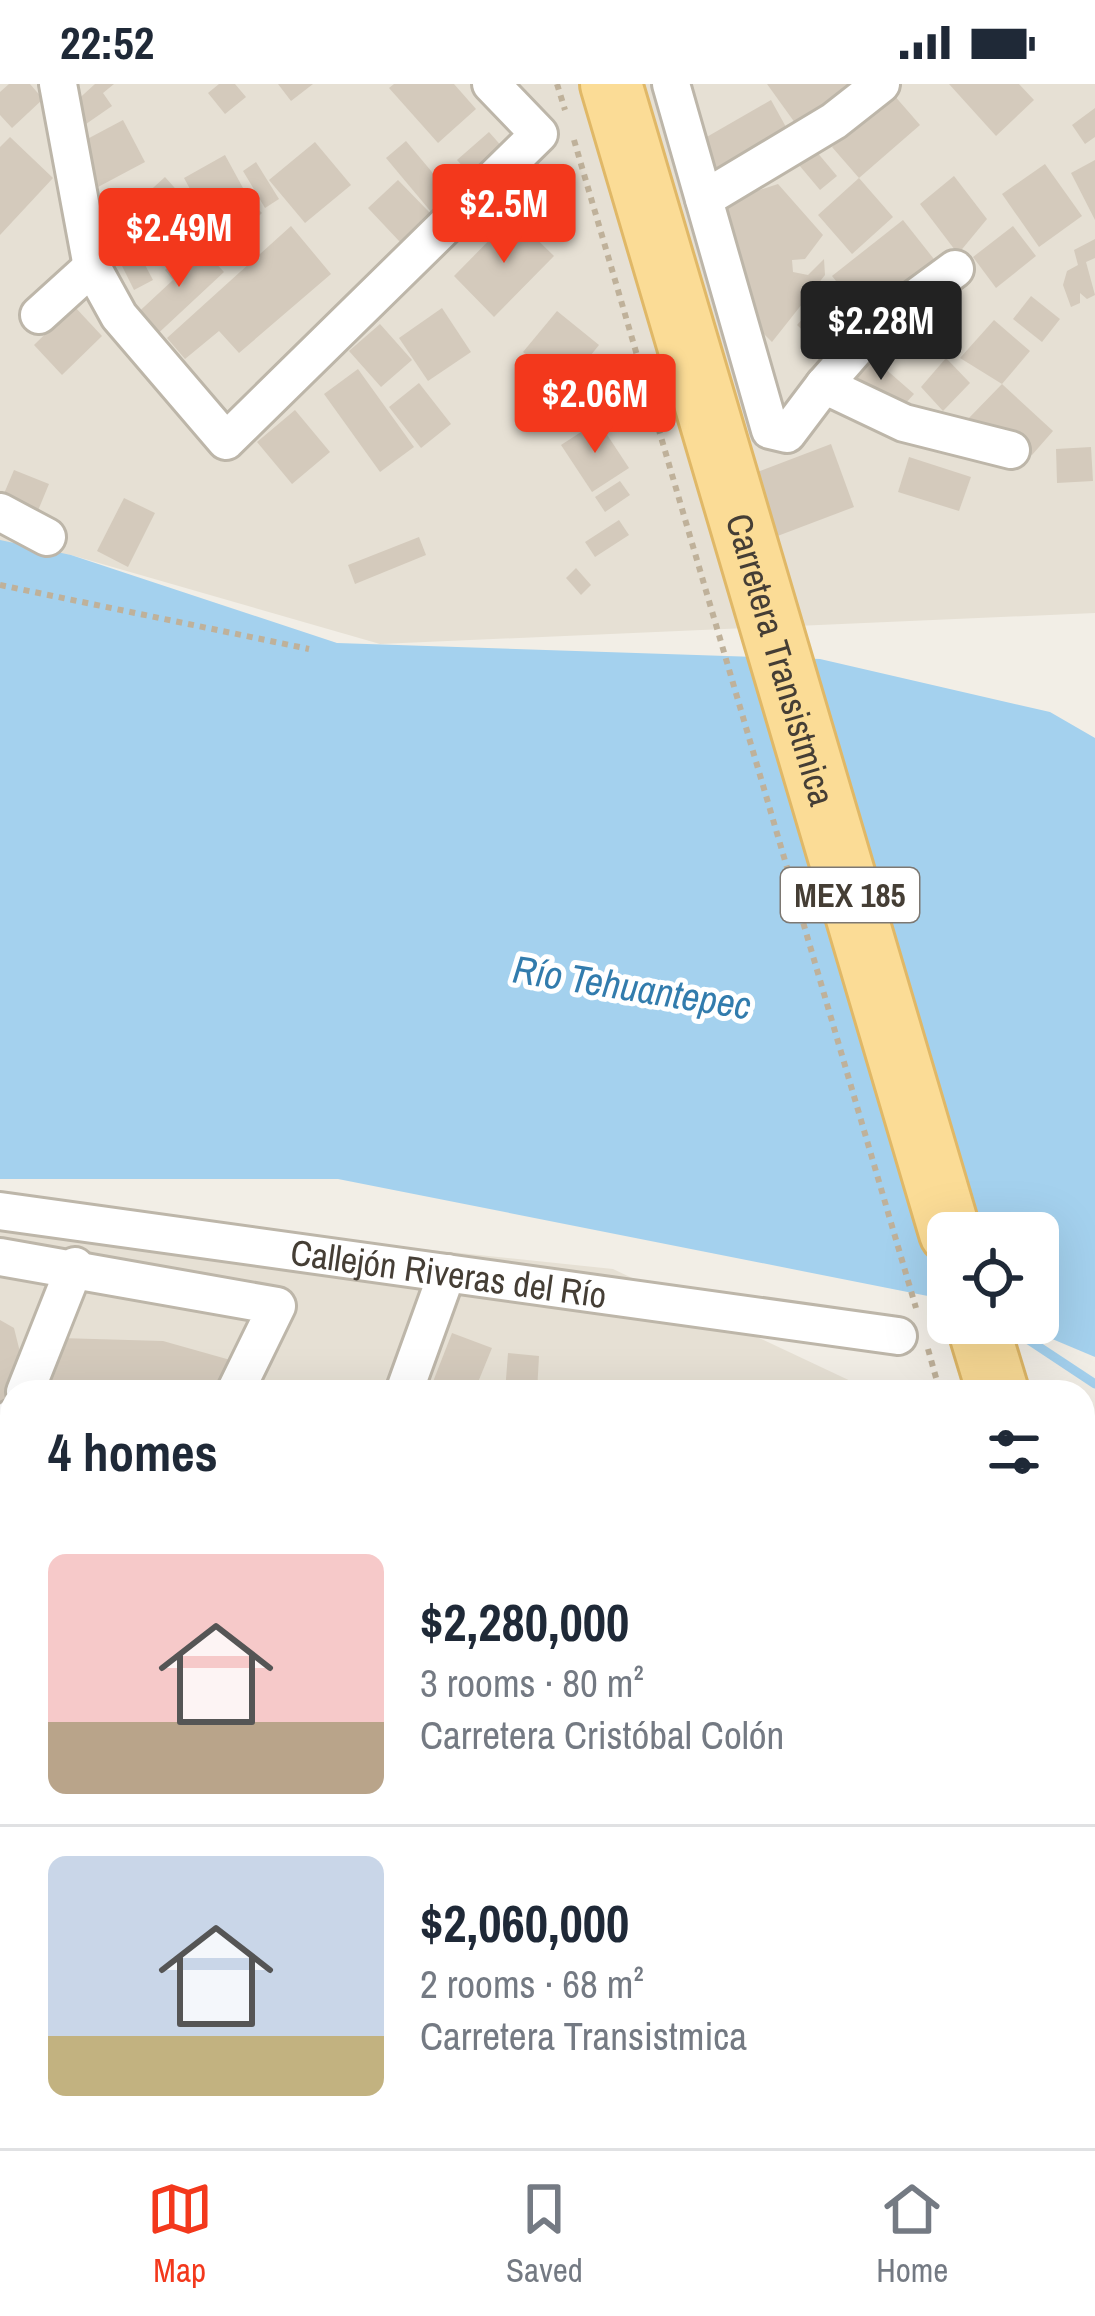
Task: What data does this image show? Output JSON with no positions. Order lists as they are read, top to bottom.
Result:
{
  "streets": {
    "main road": ["Carretera Transistmica", "MEX 185"],
    "street": ["Callejón Riveras del Río"]
  },
  "water": ["Río Tehuantepec"],
  "page": {
    "status": "22:52",
    "price": [
      "$2.5M",
      "$2.49M",
      "$2.28M",
      "$2.06M"
    ],
    "heading": "4 homes",
    "list": [
      {
        "name": "$2,280,000",
        "note": "3 rooms · 80 m² · Carretera Cristóbal Colón"
      },
      {
        "name": "$2,060,000",
        "note": "2 rooms · 68 m² · Carretera Transistmica"
      }
    ],
    "tabs": ["Map", "Saved", "Home"]
  }
}
